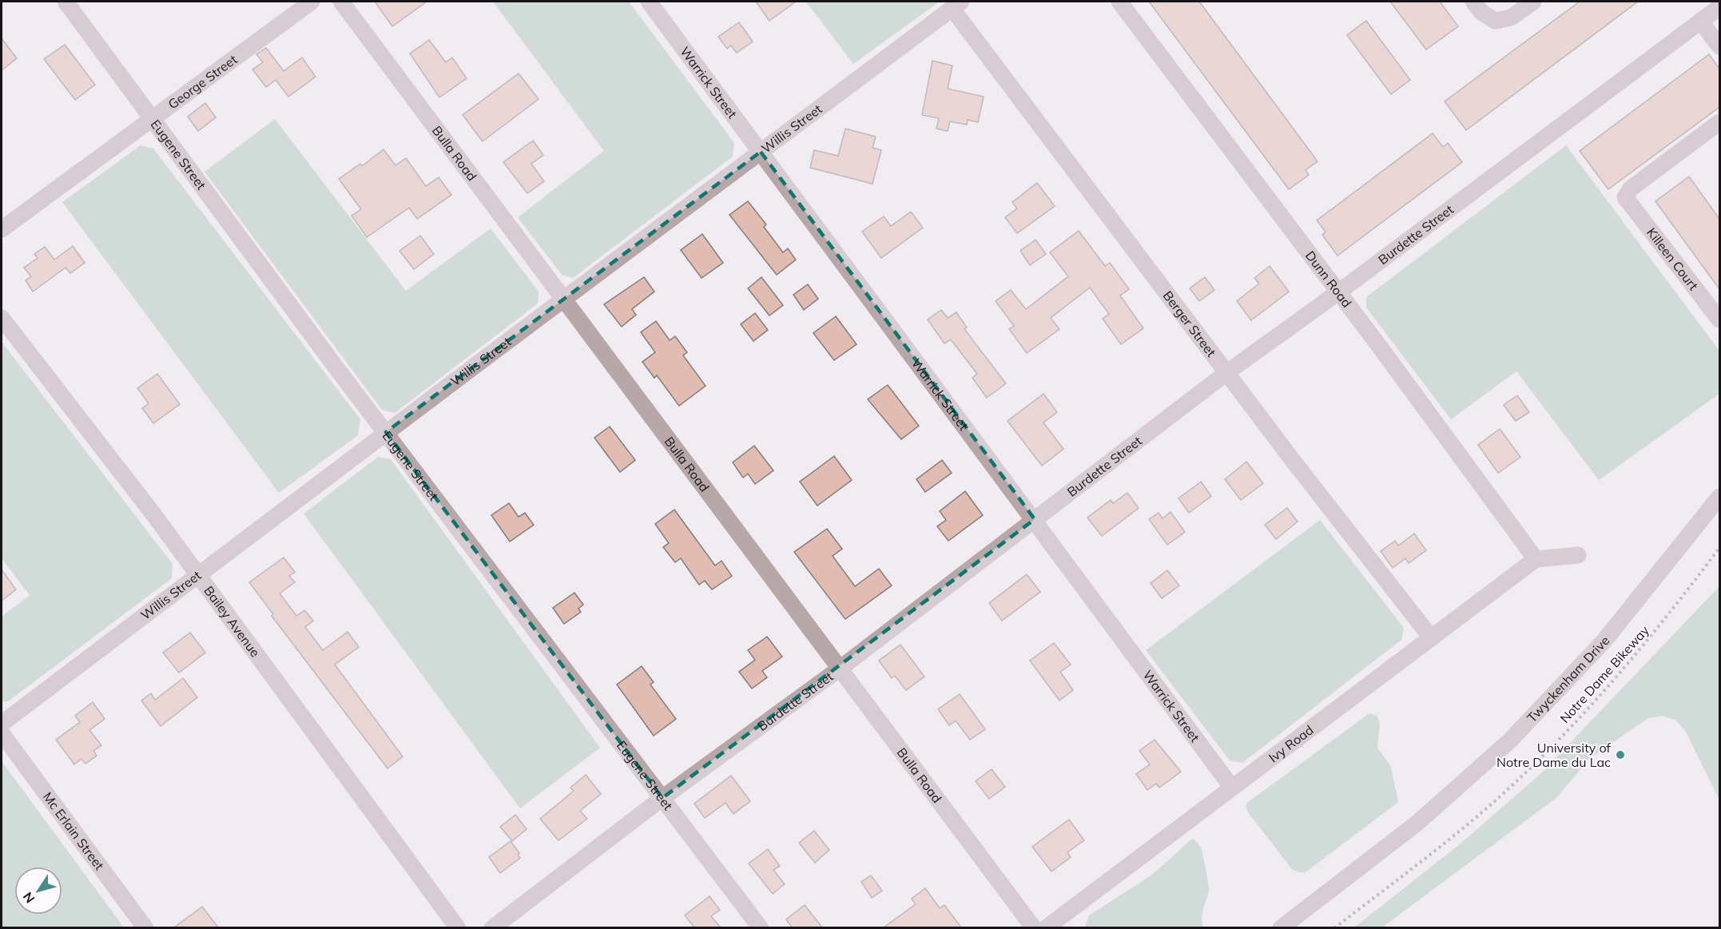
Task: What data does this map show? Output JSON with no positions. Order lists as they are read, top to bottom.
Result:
{
  "streets": {
    "street": [
      "George Street",
      "Warrick Street",
      "Willis Street",
      "Bulla Road",
      "Eugene Street",
      "Burdette Street",
      "Killeen Court",
      "Dunn Road",
      "Berger Street",
      "Bailey Avenue",
      "Twyckenham Drive",
      "Ivy Road",
      "Mc Erlain Street"
    ],
    "path": ["Notre Dame Bikeway"]
  },
  "crossings": [
    ["George Street", "Eugene Street"],
    ["Warrick Street", "Willis Street"],
    ["Warrick Street", "Burdette Street"],
    ["Warrick Street", "Ivy Road"],
    ["Willis Street", "Bulla Road"],
    ["Willis Street", "Eugene Street"],
    ["Willis Street", "Berger Street"],
    ["Willis Street", "Bailey Avenue"],
    ["Bulla Road", "Burdette Street"],
    ["Eugene Street", "Burdette Street"],
    ["Burdette Street", "Dunn Road"],
    ["Burdette Street", "Berger Street"],
    ["Dunn Road", "Ivy Road"],
    ["Berger Street", "Ivy Road"]
  ],
  "places": ["University of Notre Dame du Lac"],
  "north": "bottom left"
}
